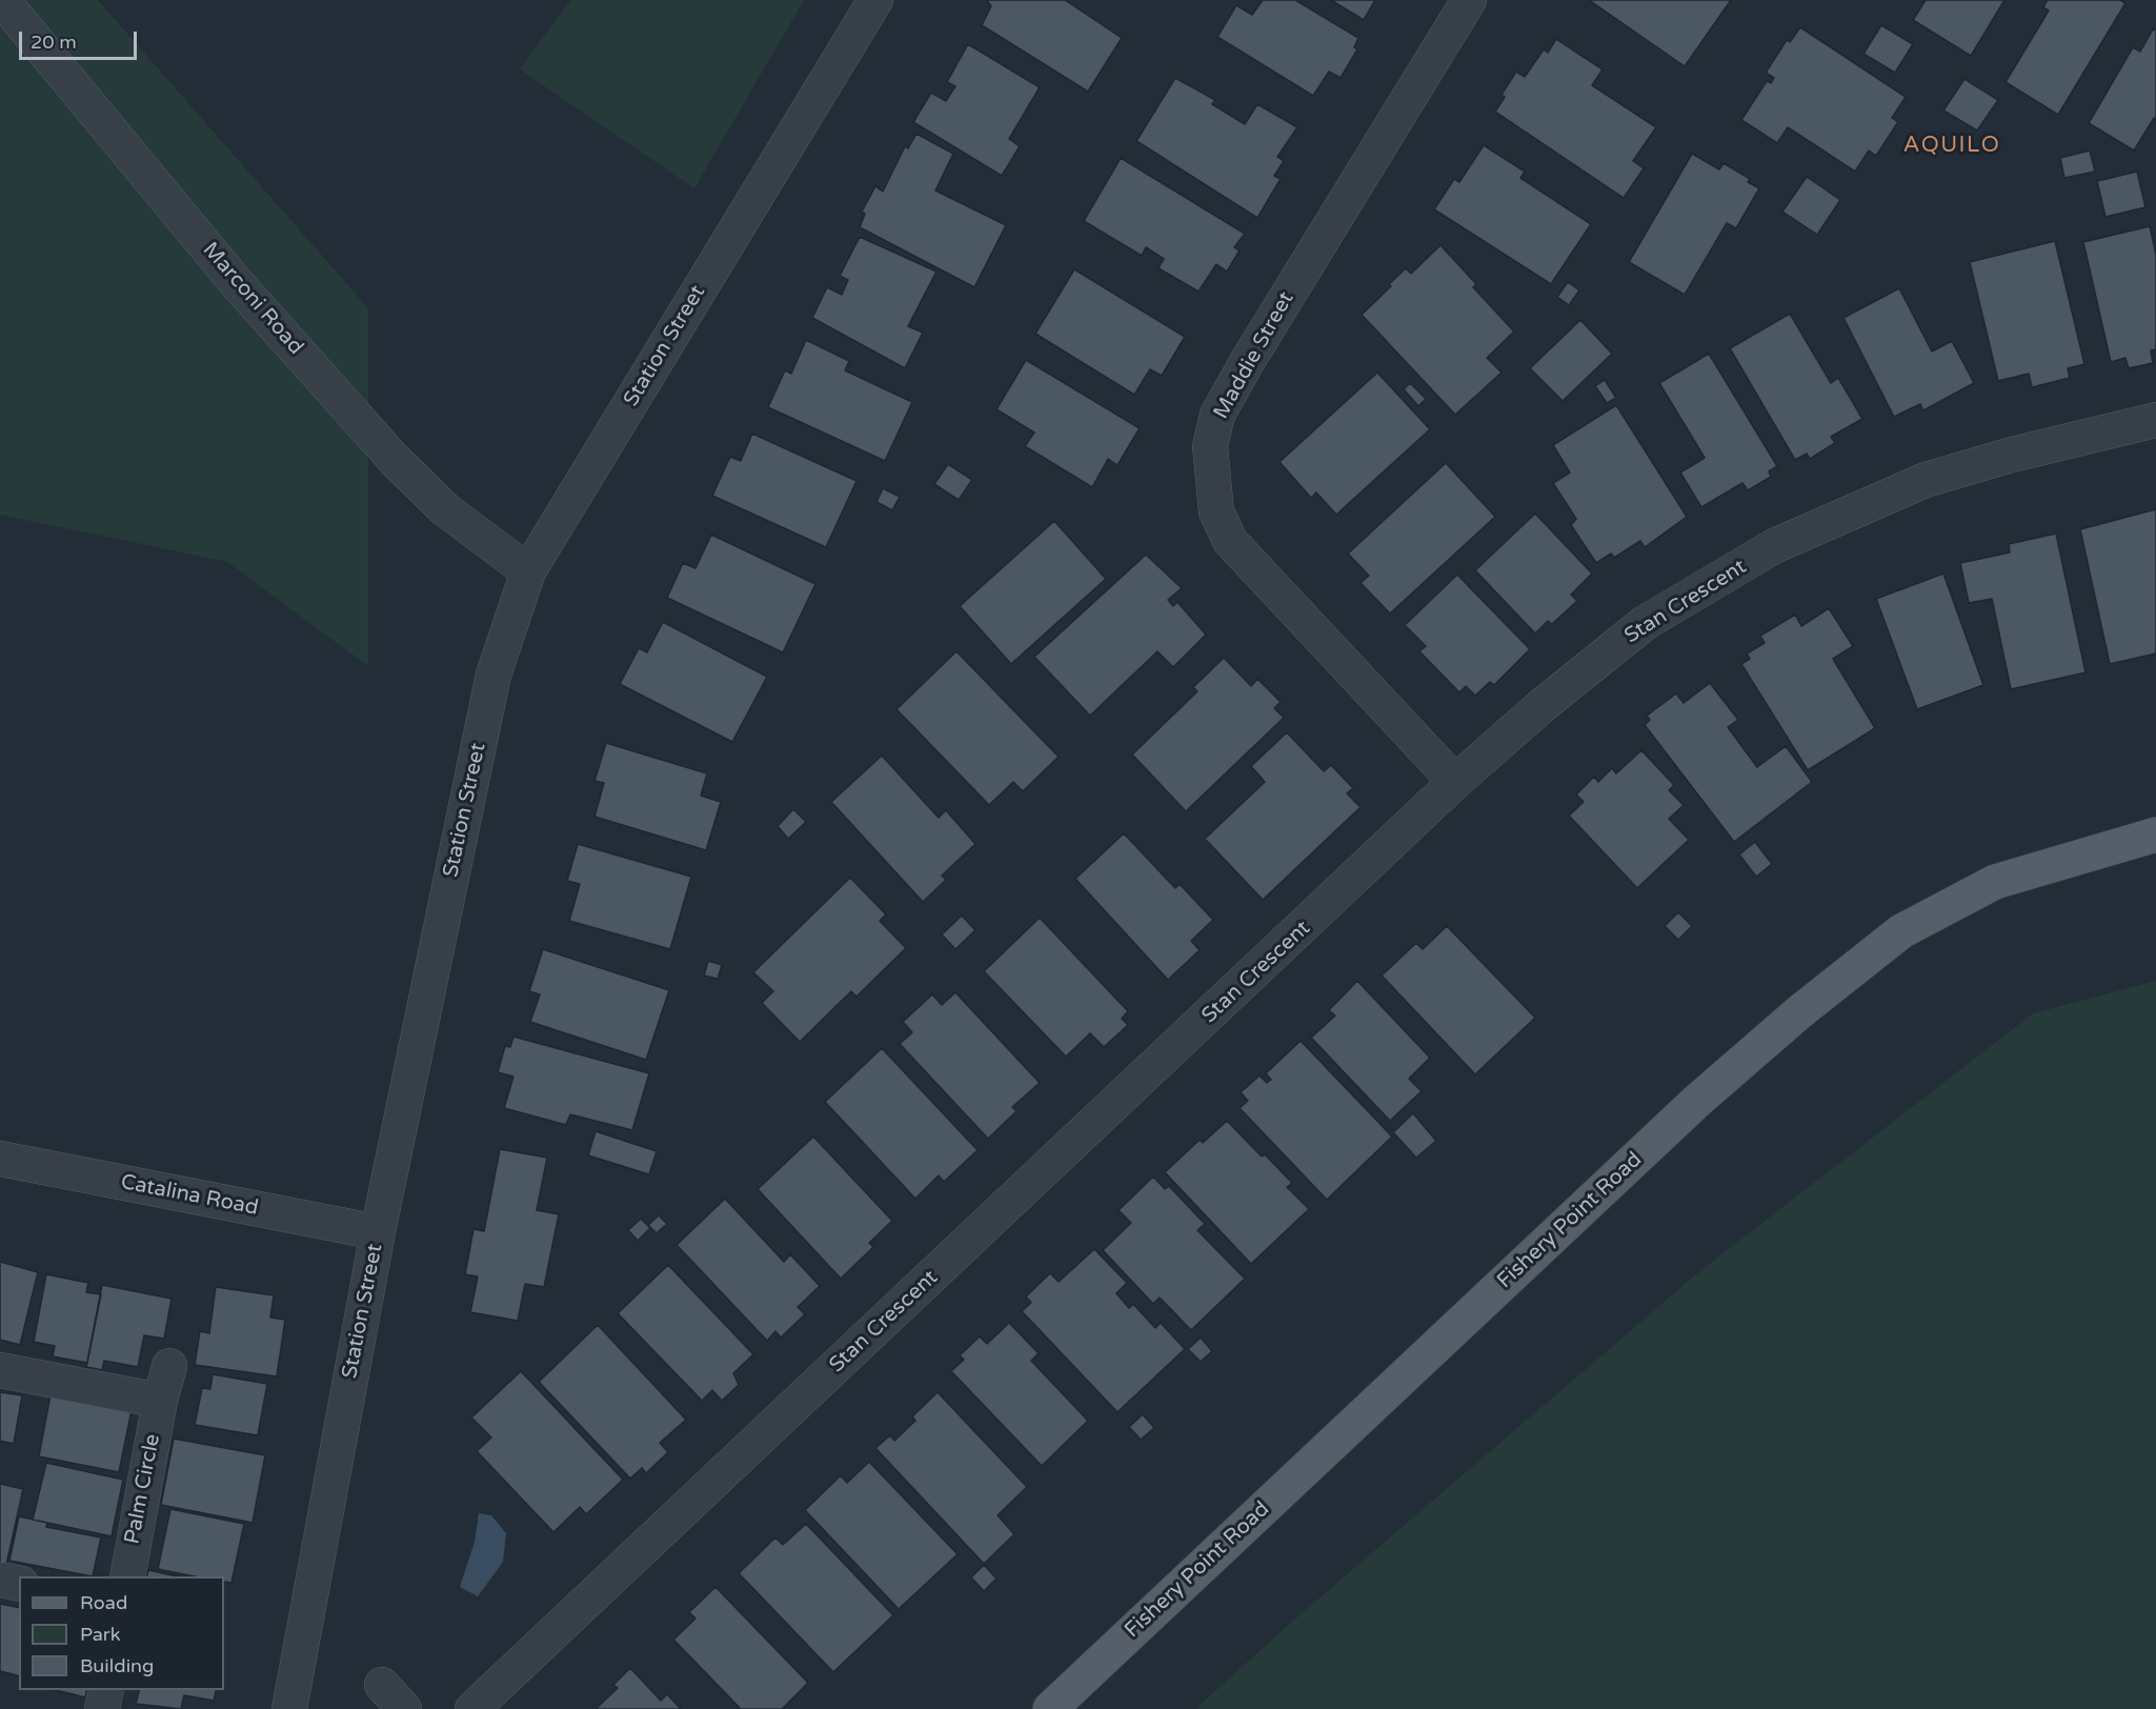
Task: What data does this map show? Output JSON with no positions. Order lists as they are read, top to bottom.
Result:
{
  "streets": {
    "main road": ["Fishery Point Road"],
    "street": [
      "Marconi Road",
      "Station Street",
      "Maddie Street",
      "Stan Crescent",
      "Catalina Road",
      "Palm Circle"
    ]
  },
  "crossings": [
    ["Marconi Road", "Station Street"],
    ["Station Street", "Catalina Road"],
    ["Maddie Street", "Stan Crescent"]
  ],
  "districts": ["AQUILO"],
  "legend": ["Road", "Park", "Building"],
  "scale_bar": "20 m"
}
